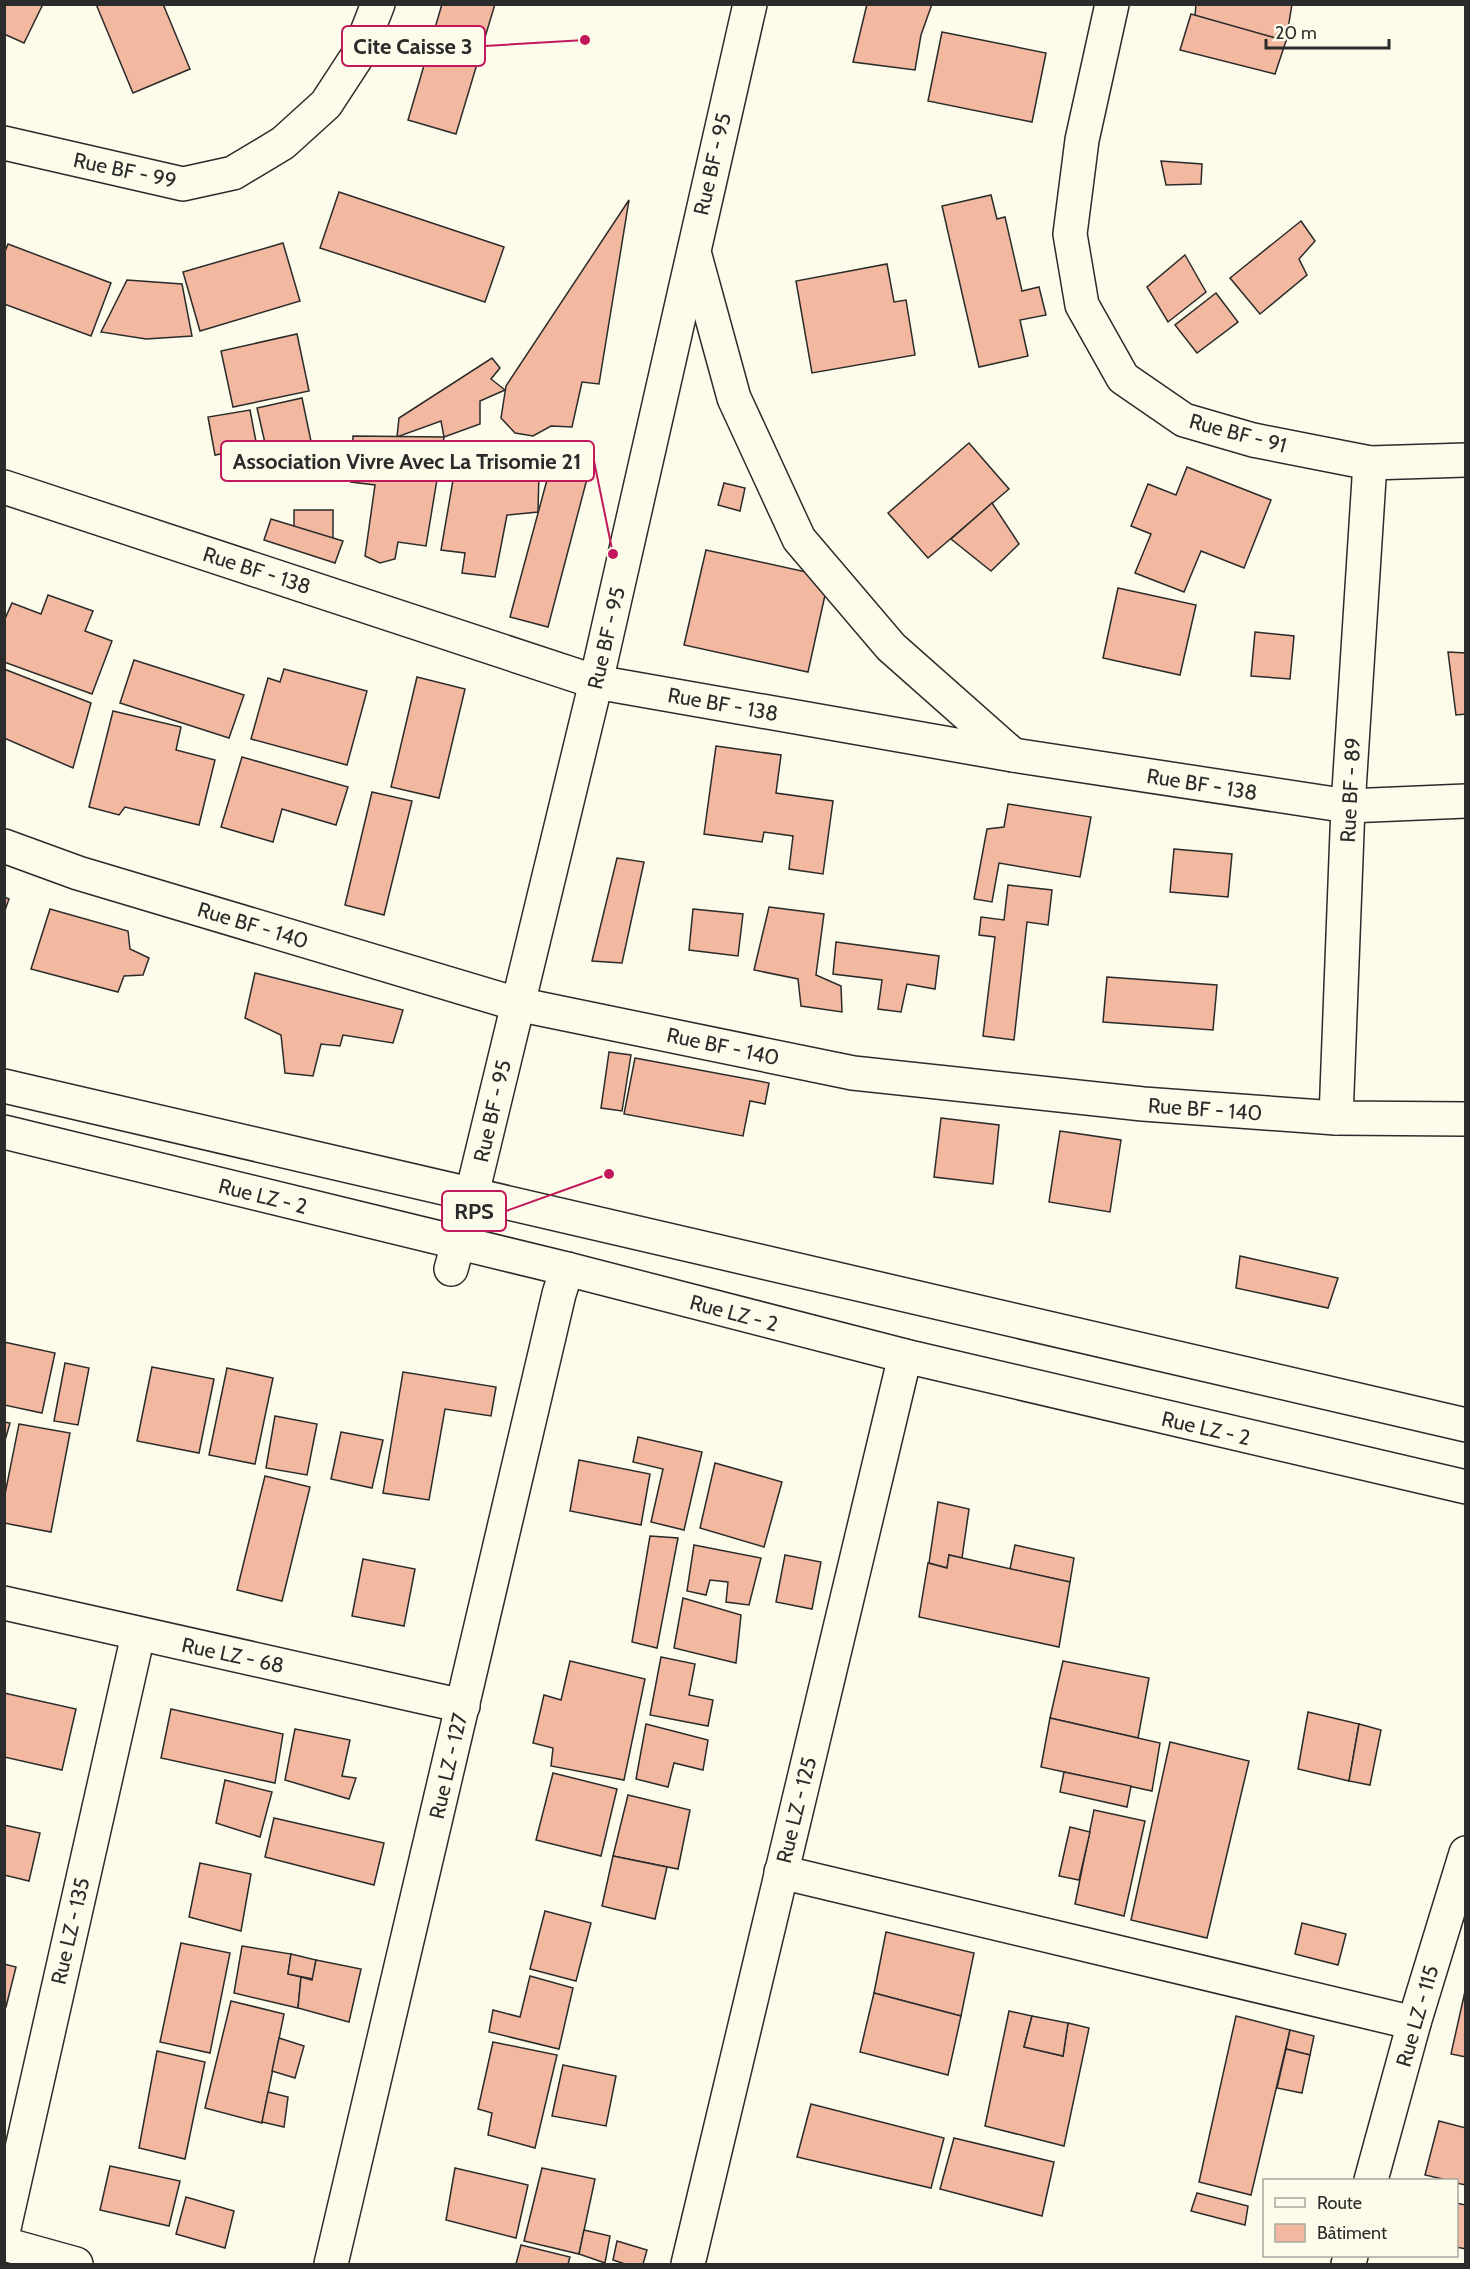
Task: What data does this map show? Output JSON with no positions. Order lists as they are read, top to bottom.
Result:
{
  "streets": {
    "street": [
      "Rue BF - 95",
      "Rue BF - 99",
      "Rue BF - 91",
      "Rue BF - 138",
      "Rue BF - 89",
      "Rue BF - 140",
      "Rue LZ - 2",
      "Rue LZ - 68",
      "Rue LZ - 127",
      "Rue LZ - 125",
      "Rue LZ - 135",
      "Rue LZ - 115"
    ]
  },
  "crossings": [
    ["Rue BF - 95", "Rue BF - 138"],
    ["Rue BF - 95", "Rue BF - 140"],
    ["Rue BF - 95", "Rue LZ - 2"],
    ["Rue BF - 91", "Rue BF - 89"],
    ["Rue BF - 138", "Rue BF - 89"],
    ["Rue BF - 89", "Rue BF - 140"],
    ["Rue LZ - 2", "Rue LZ - 127"],
    ["Rue LZ - 2", "Rue LZ - 125"],
    ["Rue LZ - 68", "Rue LZ - 127"],
    ["Rue LZ - 68", "Rue LZ - 135"]
  ],
  "places": ["Cite Caisse 3", "Association Vivre Avec La Trisomie 21", "RPS"],
  "legend": ["Route", "Bâtiment"],
  "scale_bar": "20 m"
}
